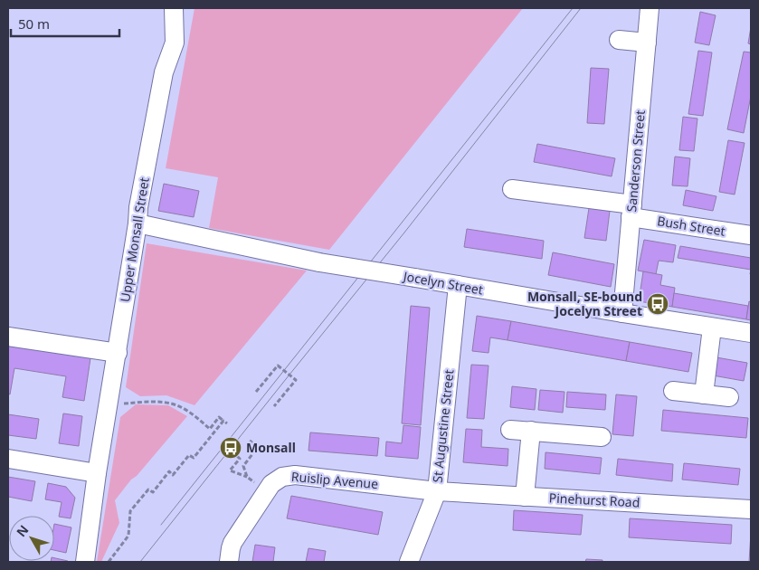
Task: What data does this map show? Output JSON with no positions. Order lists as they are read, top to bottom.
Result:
{
  "streets": {
    "street": [
      "Sanderson Street",
      "Bush Street",
      "Upper Monsall Street",
      "Jocelyn Street",
      "St Augustine Street",
      "Ruislip Avenue",
      "Pinehurst Road"
    ]
  },
  "crossings": [
    ["Sanderson Street", "Bush Street"],
    ["Sanderson Street", "Jocelyn Street"],
    ["Upper Monsall Street", "Jocelyn Street"],
    ["Jocelyn Street", "St Augustine Street"],
    ["St Augustine Street", "Ruislip Avenue"],
    ["St Augustine Street", "Pinehurst Road"],
    ["Ruislip Avenue", "Pinehurst Road"]
  ],
  "places": {
    "bus stop": ["Monsall, SE-bound Jocelyn Street", "Monsall"]
  },
  "scale_bar": "50 m",
  "north": "top left"
}
